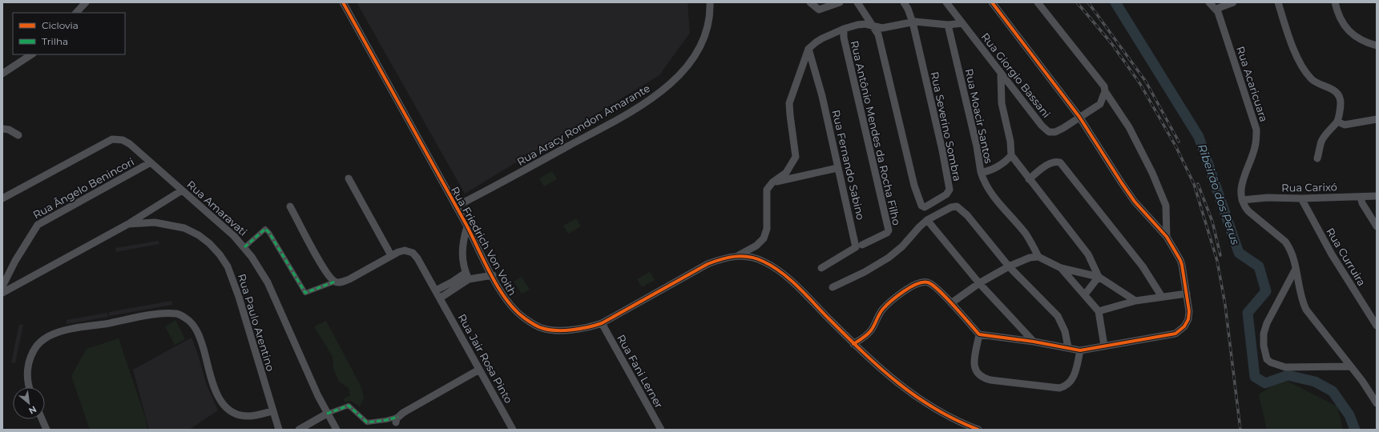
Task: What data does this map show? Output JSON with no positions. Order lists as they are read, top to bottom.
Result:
{
  "streets": {
    "street": [
      "Rua Giorgio Bassani",
      "Rua Acaricuara",
      "Rua Moacir Santos",
      "Rua Aracy Rondon Amarante",
      "Rua Severino Sombra",
      "Rua Antônio Mendes da Rocha Filho",
      "Rua Fernando Sabino",
      "Rua Carixó",
      "Rua Ângelo Benincori",
      "Rua Amaravati",
      "Rua Friedrich Von Voith",
      "Rua Curruira",
      "Rua Paulo Arentino",
      "Rua Jair Rosa Pinto",
      "Rua Fani Lerner"
    ]
  },
  "crossings": [
    ["Rua Acaricuara", "Rua Carixó"],
    ["Rua Aracy Rondon Amarante", "Rua Friedrich Von Voith"],
    ["Rua Carixó", "Rua Curruira"],
    ["Rua Ângelo Benincori", "Rua Amaravati"],
    ["Rua Friedrich Von Voith", "Rua Fani Lerner"]
  ],
  "water": ["Ribeirão dos Perus"],
  "legend": ["Ciclovia", "Trilha"],
  "north": "bottom right"
}
